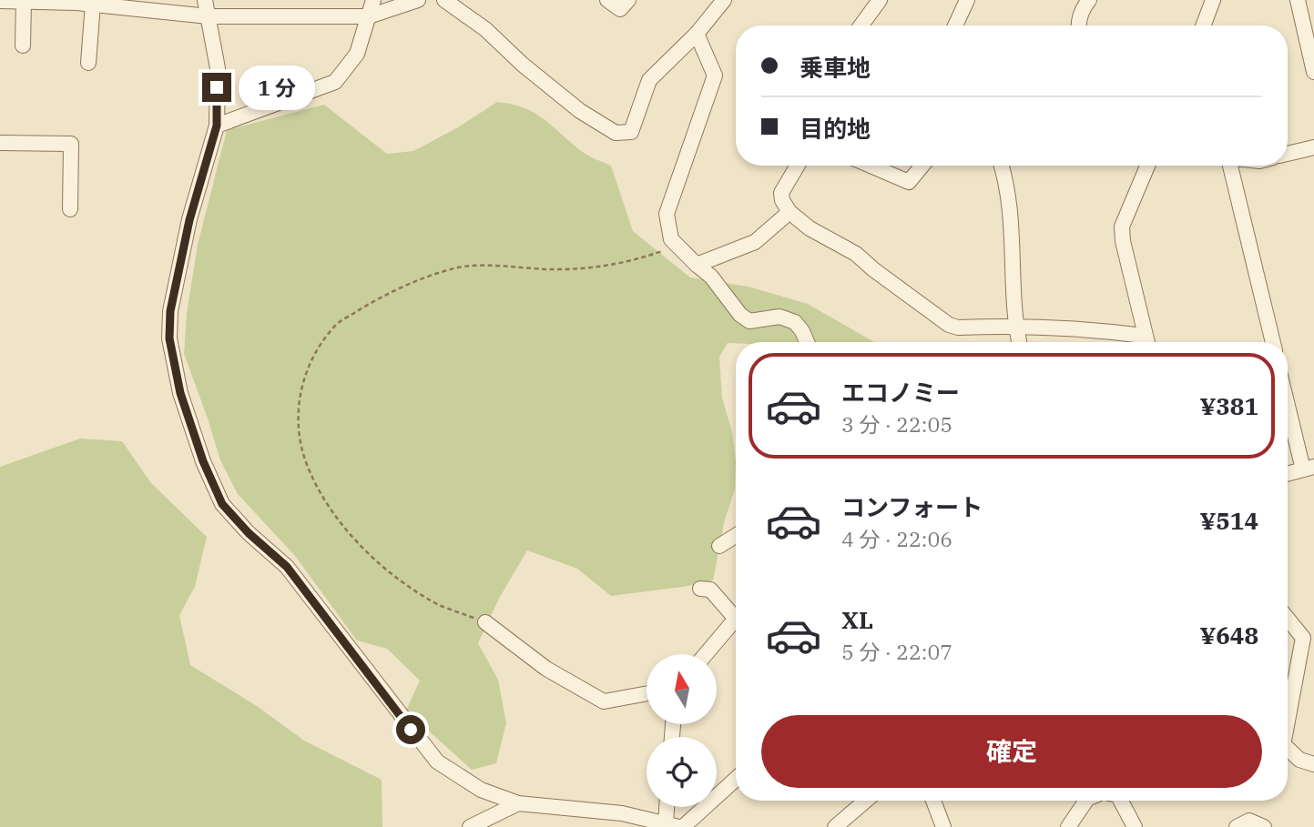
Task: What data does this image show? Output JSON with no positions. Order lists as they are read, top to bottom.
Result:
{
  "north": "top",
  "page": {
    "banner": ["乗車地", "目的地"],
    "bubble": "1 分",
    "list": [
      {
        "name": "エコノミー",
        "note": "3 分 · 22:05",
        "value": "¥381"
      },
      {
        "name": "コンフォート",
        "note": "4 分 · 22:06",
        "value": "¥514"
      },
      {
        "name": "XL",
        "note": "5 分 · 22:07",
        "value": "¥648"
      }
    ],
    "buttons": "確定"
  }
}
